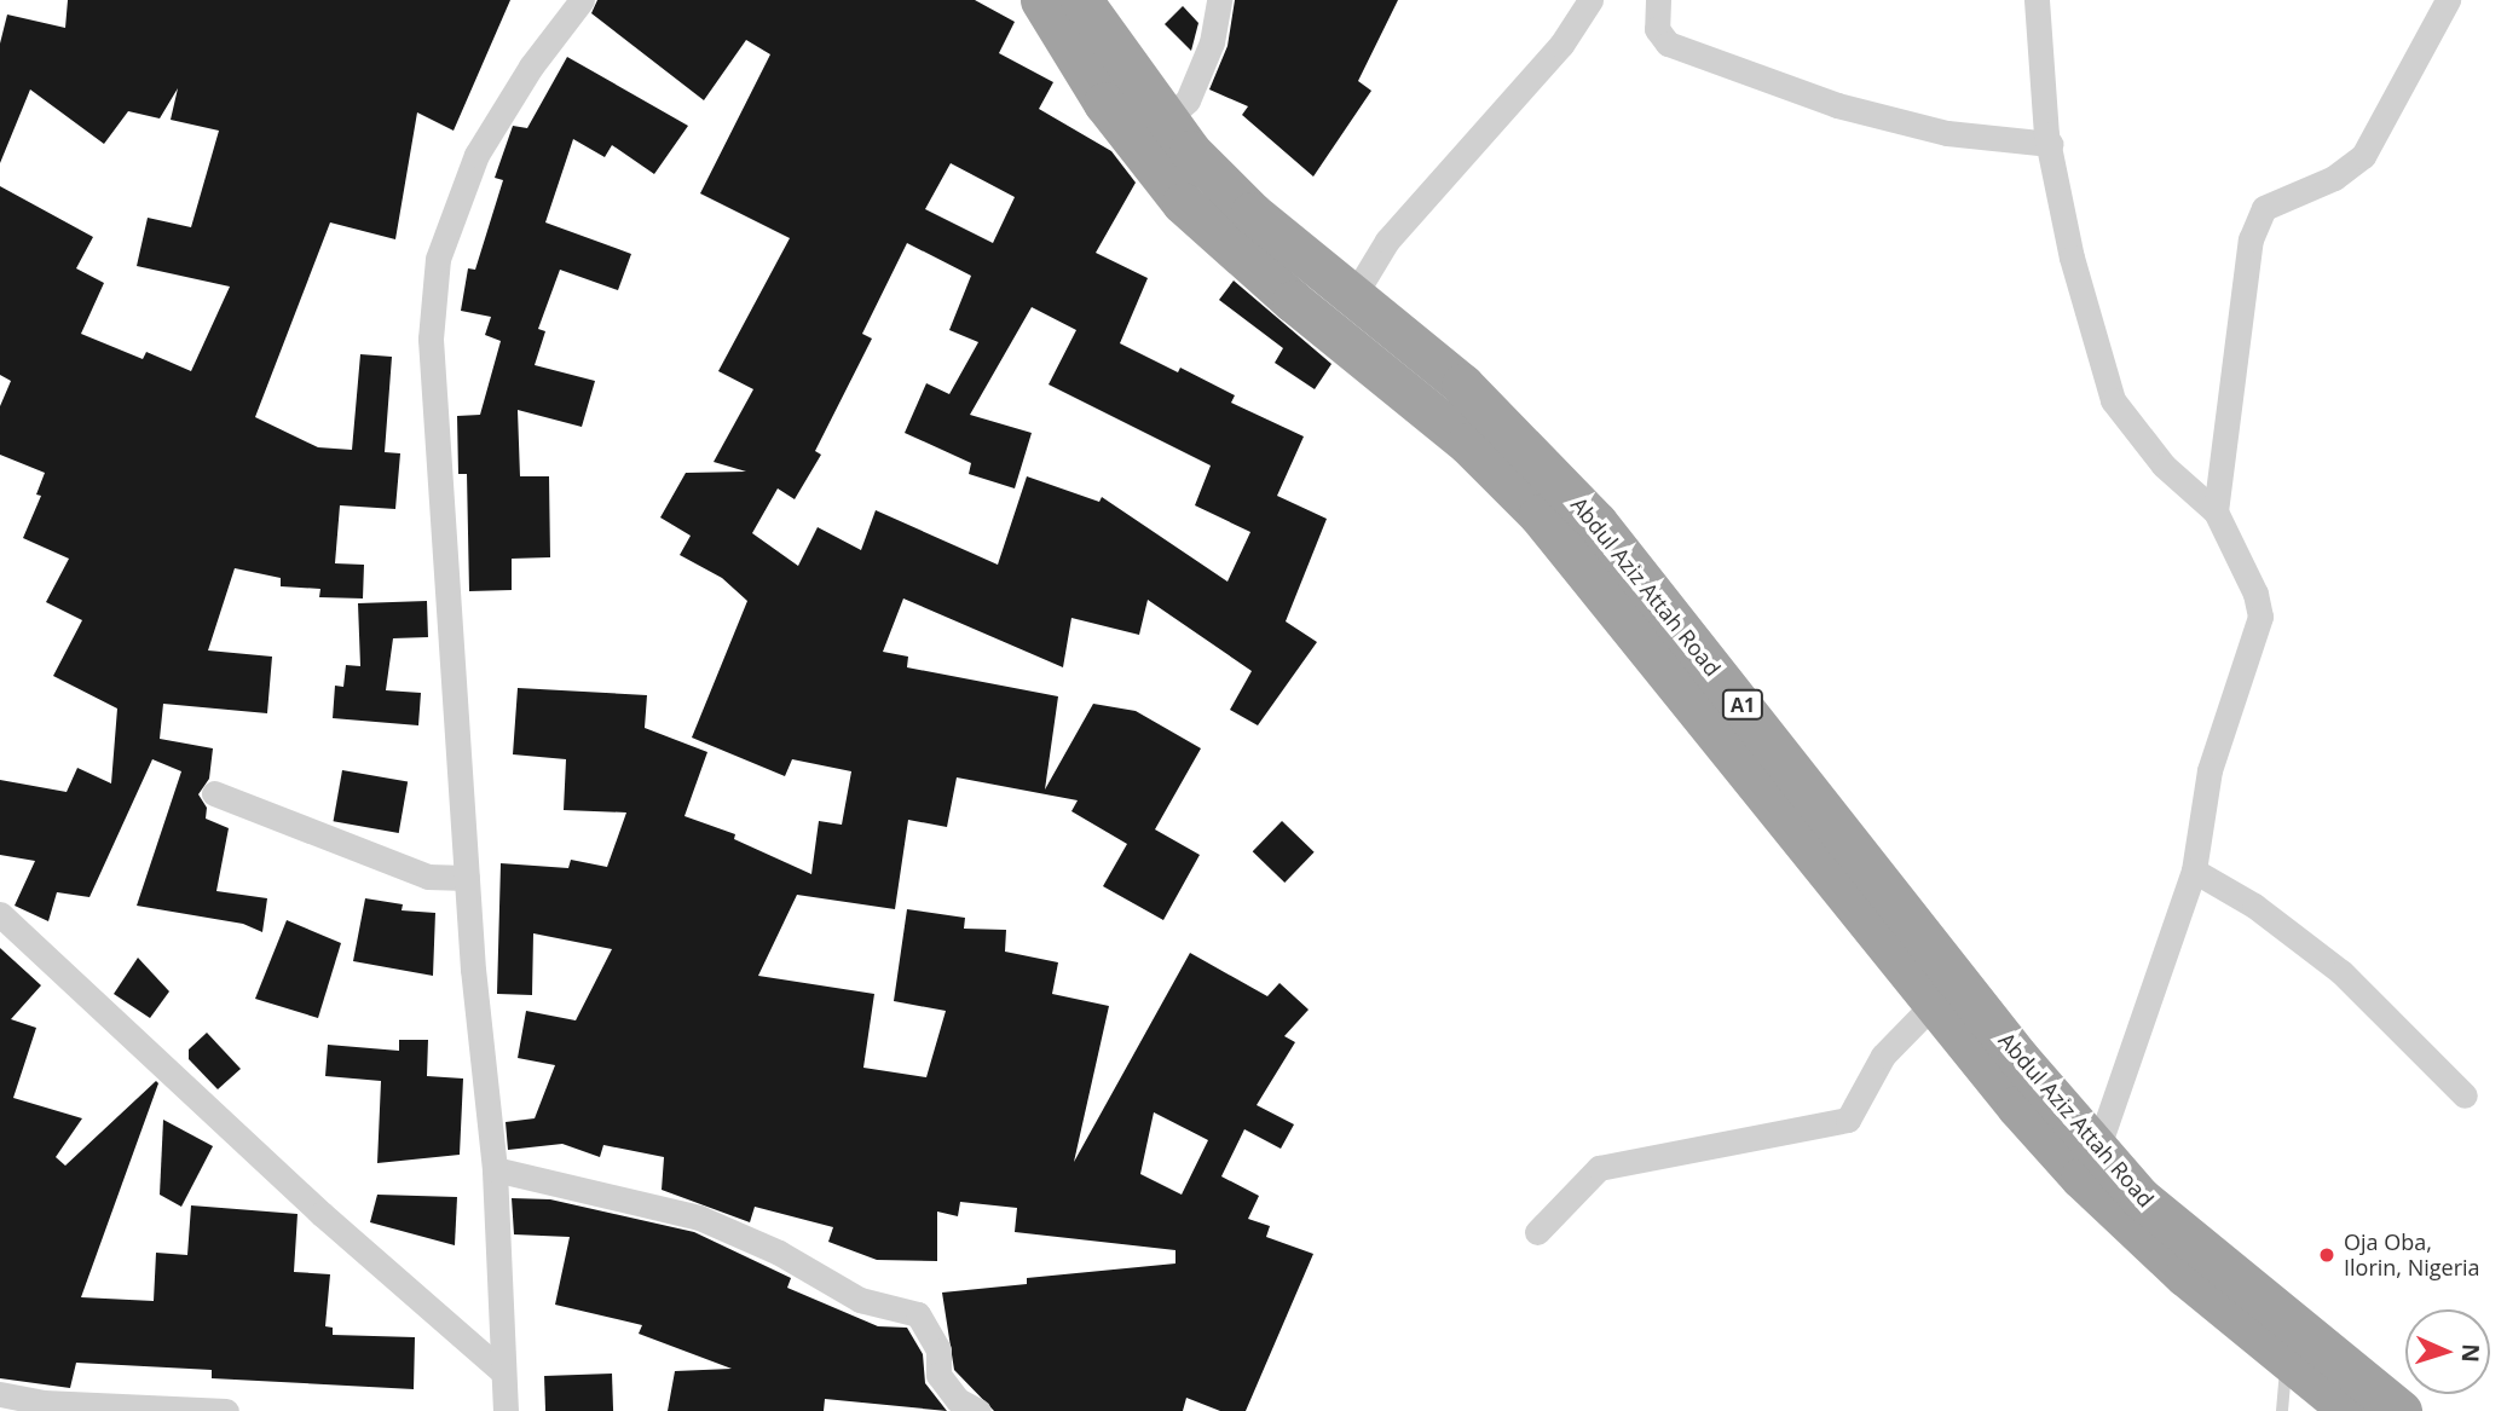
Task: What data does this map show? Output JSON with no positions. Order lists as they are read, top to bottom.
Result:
{
  "streets": {
    "highway": ["Abdul Aziz Attah Road", "A1"]
  },
  "places": ["Oja Oba, Ilorin, Nigeria"],
  "north": "right"
}
